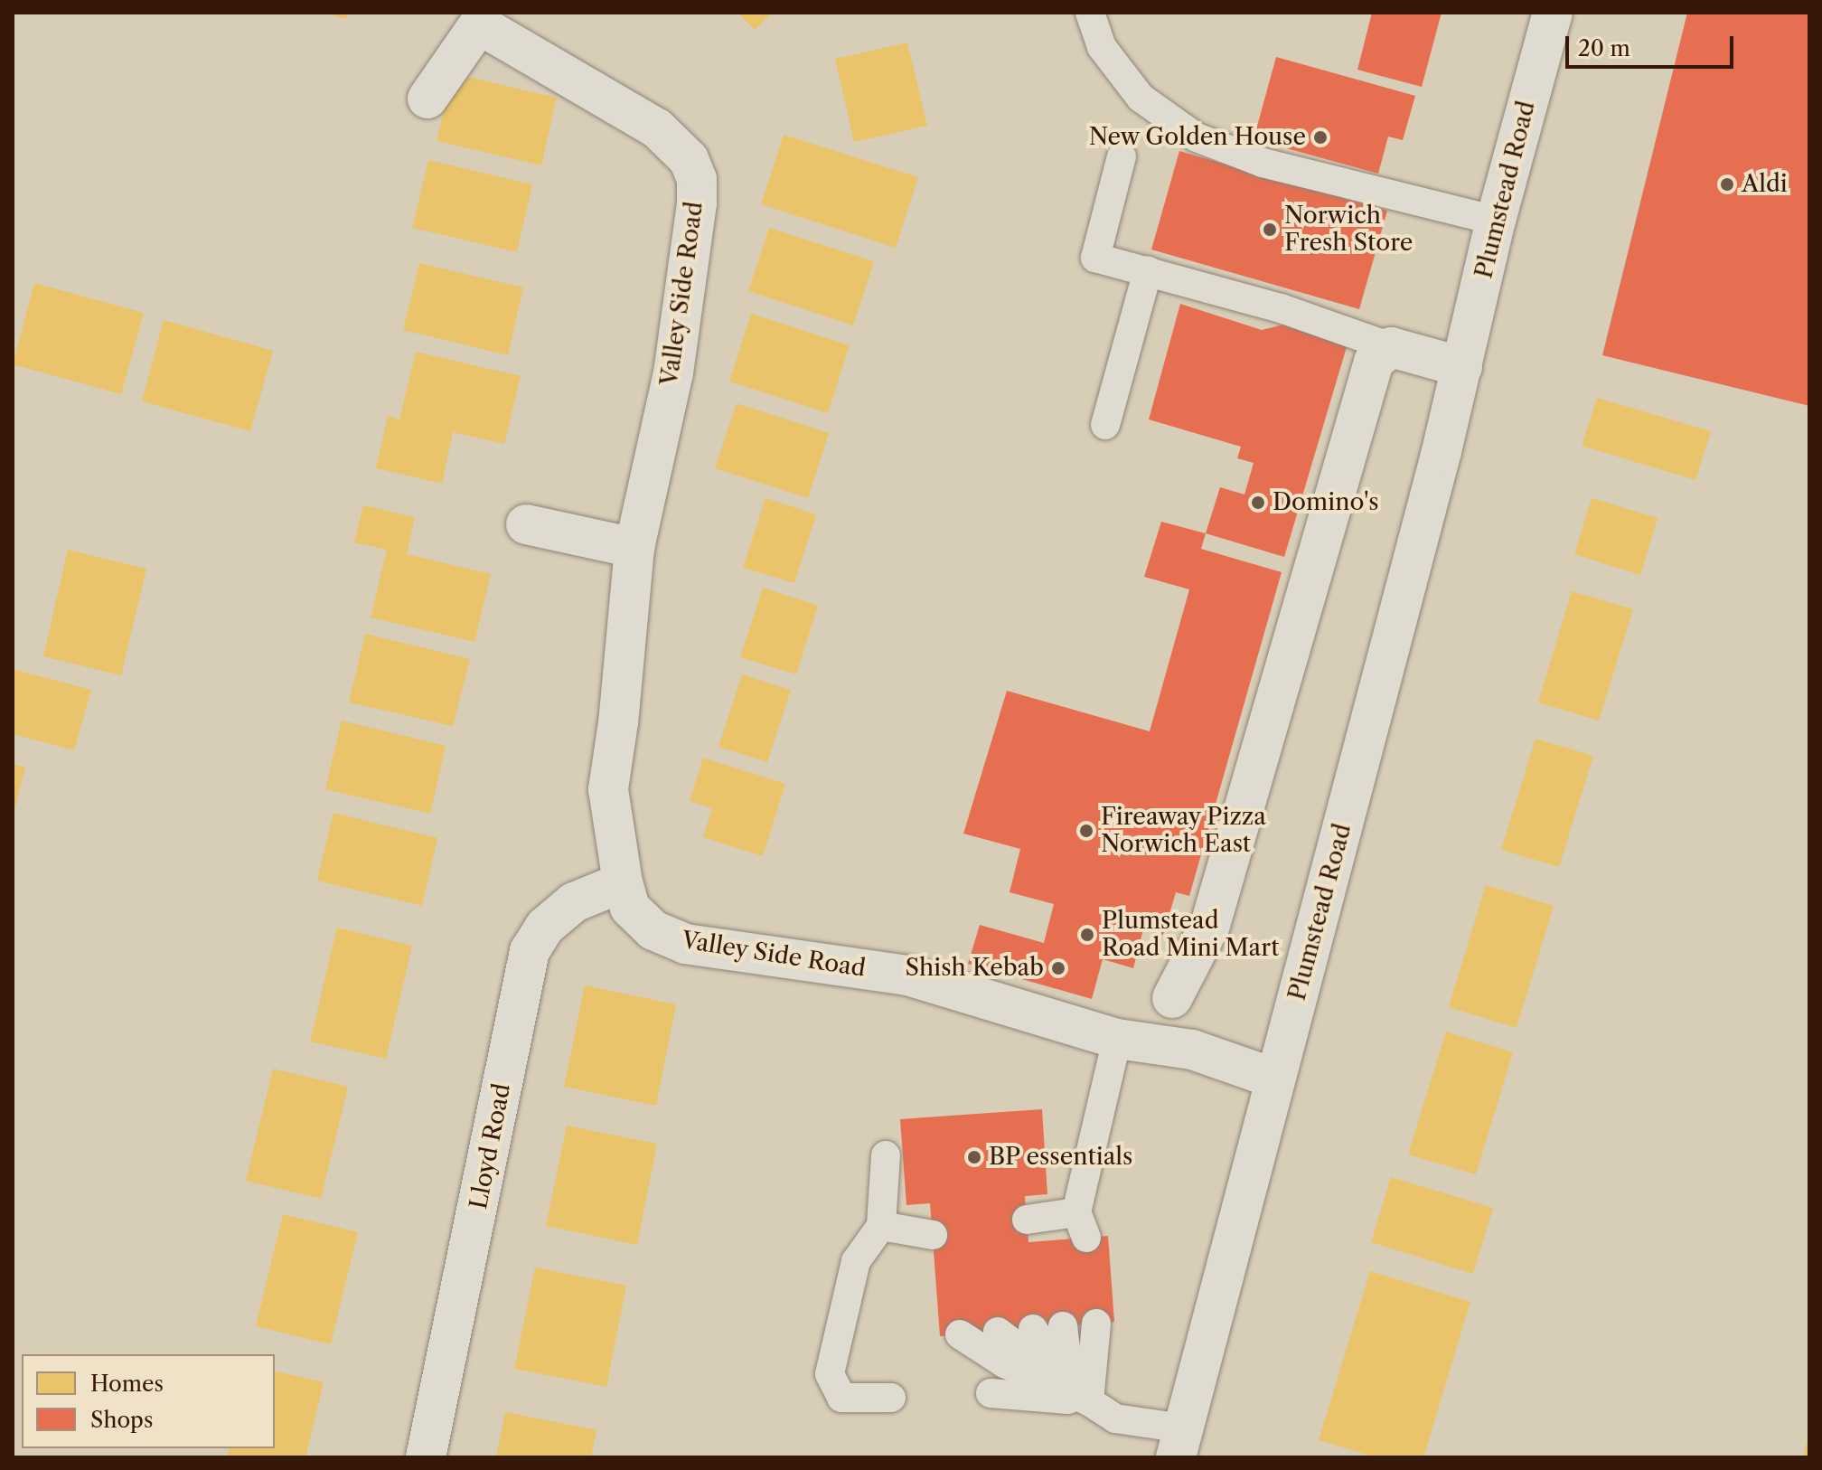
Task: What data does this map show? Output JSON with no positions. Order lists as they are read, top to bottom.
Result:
{
  "streets": {
    "street": ["Plumstead Road", "Valley Side Road", "Lloyd Road"]
  },
  "crossings": [
    ["Plumstead Road", "Valley Side Road"],
    ["Valley Side Road", "Lloyd Road"]
  ],
  "places": [
    "New Golden House",
    "Aldi",
    "Norwich Fresh Store",
    "Domino's",
    "Fireaway Pizza Norwich East",
    "Plumstead Road Mini Mart",
    "Shish Kebab",
    "BP essentials"
  ],
  "legend": ["Homes", "Shops"],
  "scale_bar": "20 m"
}
